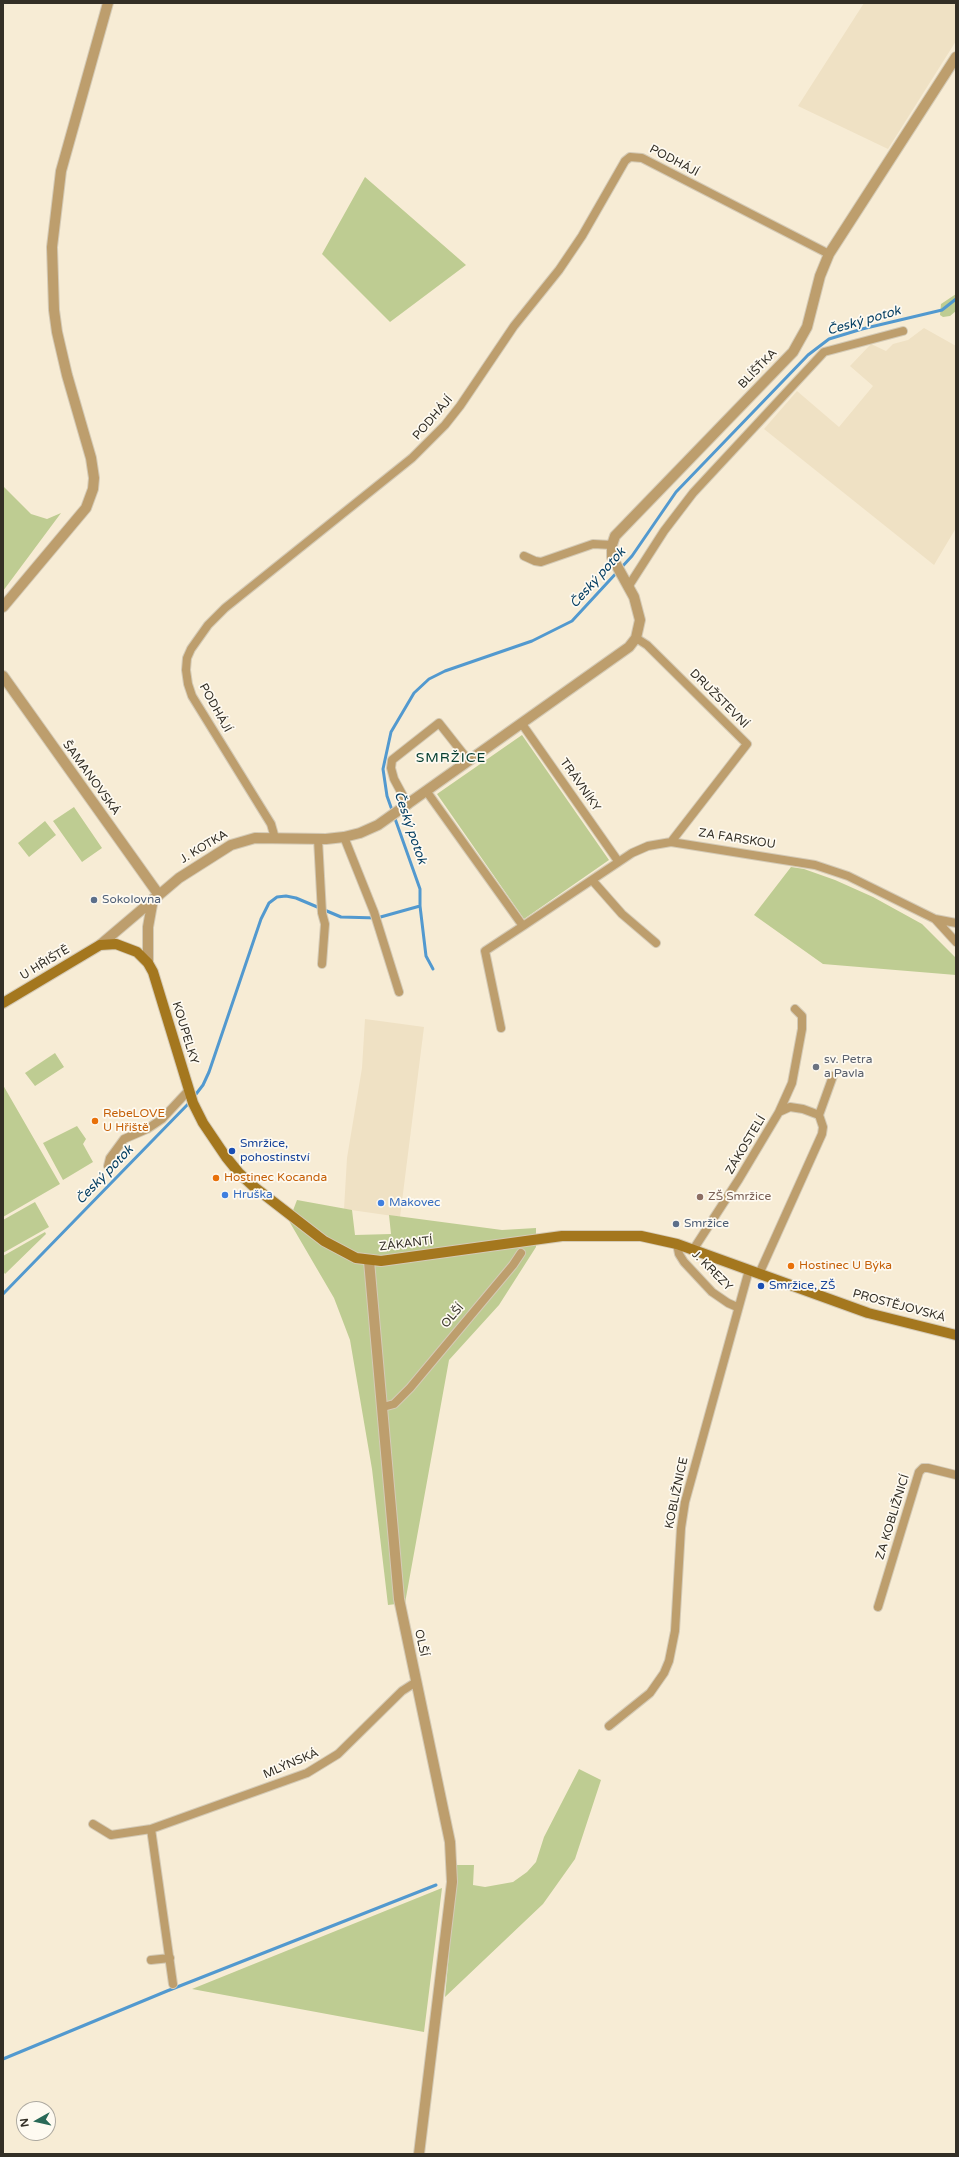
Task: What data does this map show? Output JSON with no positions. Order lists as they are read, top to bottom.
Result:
{
  "streets": {
    "main road": [
      "U HŘIŠTĚ",
      "KOUPELKY",
      "ZÁKANTÍ",
      "PROSTĚJOVSKÁ"
    ],
    "street": [
      "PODHÁJÍ",
      "BLÍŠŤKA",
      "DRUŽSTEVNÍ",
      "ŠAMANOVSKÁ",
      "TRÁVNÍKY",
      "ZA FARSKOU",
      "J. KOTKA",
      "ZÁKOSTELÍ",
      "J. KREZY",
      "OLŠÍ",
      "KOBLIŽNICE",
      "ZA KOBLIŽNICÍ",
      "MLÝNSKÁ"
    ]
  },
  "crossings": [
    ["PODHÁJÍ", "BLÍŠŤKA"],
    ["PODHÁJÍ", "J. KOTKA"],
    ["DRUŽSTEVNÍ", "ZA FARSKOU"],
    ["ŠAMANOVSKÁ", "J. KOTKA"],
    ["ŠAMANOVSKÁ", "KOUPELKY"],
    ["TRÁVNÍKY", "ZA FARSKOU"],
    ["J. KOTKA", "KOUPELKY"],
    ["U HŘIŠTĚ", "KOUPELKY"],
    ["KOUPELKY", "ZÁKANTÍ"],
    ["ZÁKOSTELÍ", "PROSTĚJOVSKÁ"],
    ["ZÁKANTÍ", "J. KREZY"],
    ["ZÁKANTÍ", "PROSTĚJOVSKÁ"],
    ["ZÁKANTÍ", "OLŠÍ"],
    ["J. KREZY", "PROSTĚJOVSKÁ"],
    ["J. KREZY", "KOBLIŽNICE"],
    ["PROSTĚJOVSKÁ", "KOBLIŽNICE"],
    ["OLŠÍ", "MLÝNSKÁ"]
  ],
  "districts": ["SMRŽICE"],
  "water": ["Český potok"],
  "places": [
    "Sokolovna",
    "sv. Petra a Pavla",
    "RebeLOVE U Hřiště",
    "Smržice, pohostinství",
    "Hostinec Kocanda",
    "Hruška",
    "ZŠ Smržice",
    "Makovec",
    "Smržice",
    "Hostinec U Býka",
    "Smržice, ZŠ"
  ],
  "north": "left"
}
